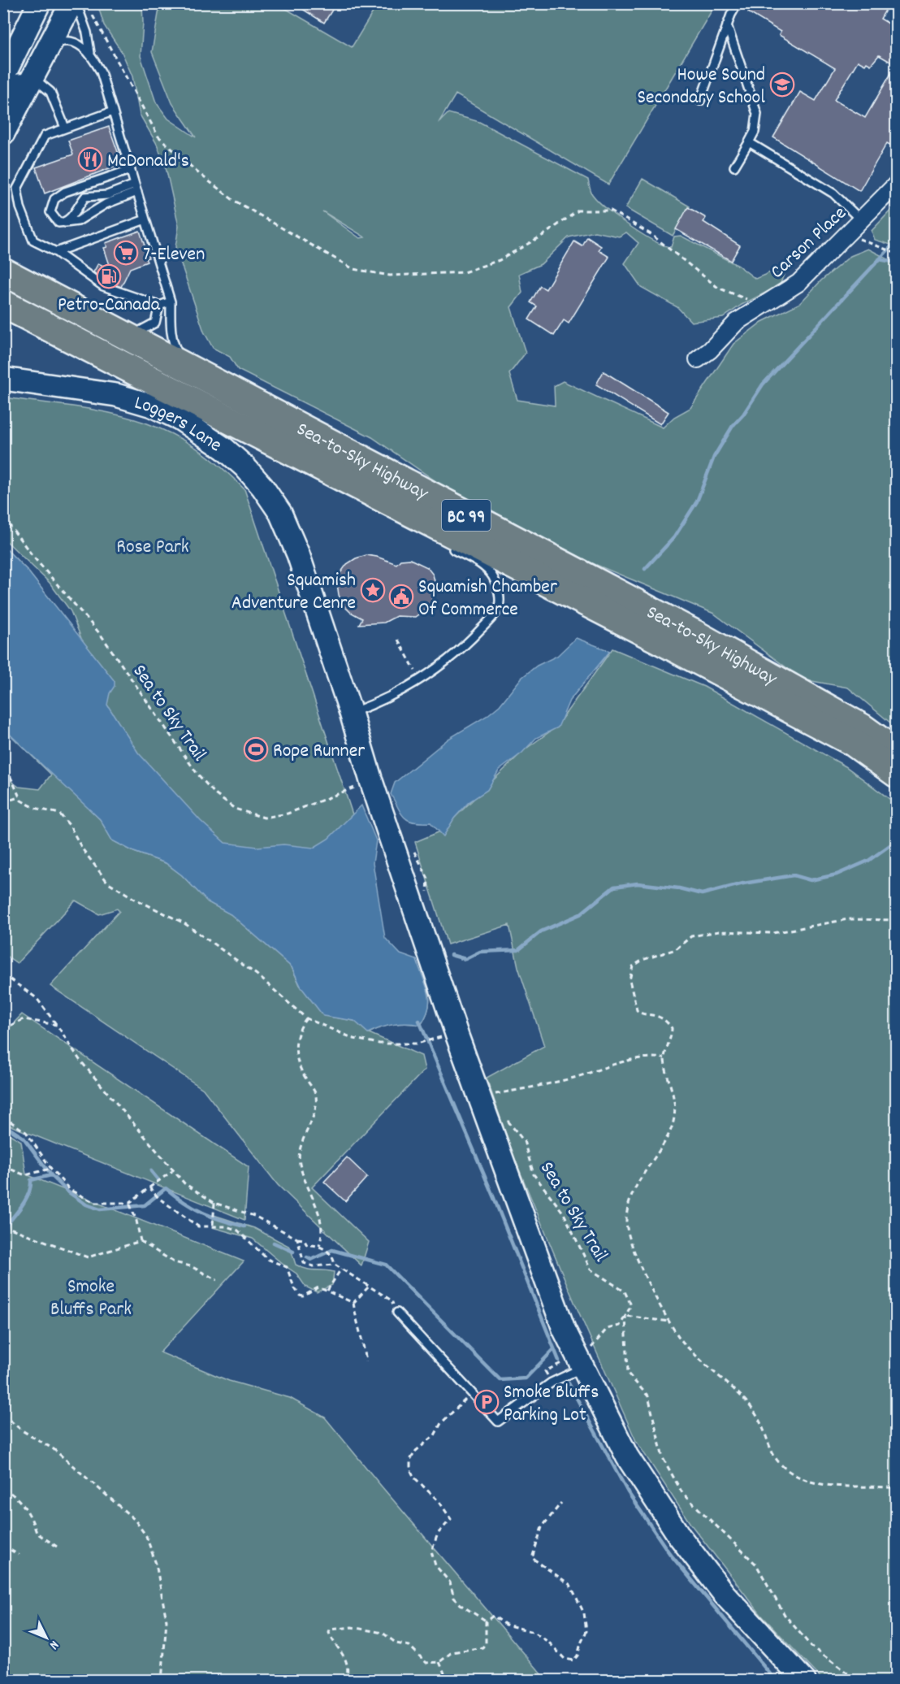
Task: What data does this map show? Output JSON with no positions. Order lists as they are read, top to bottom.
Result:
{
  "streets": {
    "highway": ["Sea-to-Sky Highway", "BC 99"],
    "street": ["Carson Place", "Loggers Lane"],
    "path": ["Sea to Sky Trail"]
  },
  "parks": ["Rose Park", "Smoke Bluffs Park"],
  "places": {
    "school or university": ["Howe Sound Secondary School"],
    "restaurant": ["McDonald's"],
    "supermarket": ["7-Eleven"],
    "fuel station": ["Petro-Canada"],
    "place": ["Squamish Adventure Cenre"],
    "public building": ["Squamish Chamber Of Commerce"],
    "sports": ["Rope Runner"],
    "parking": ["Smoke Bluffs Parking Lot"]
  },
  "north": "bottom right"
}
